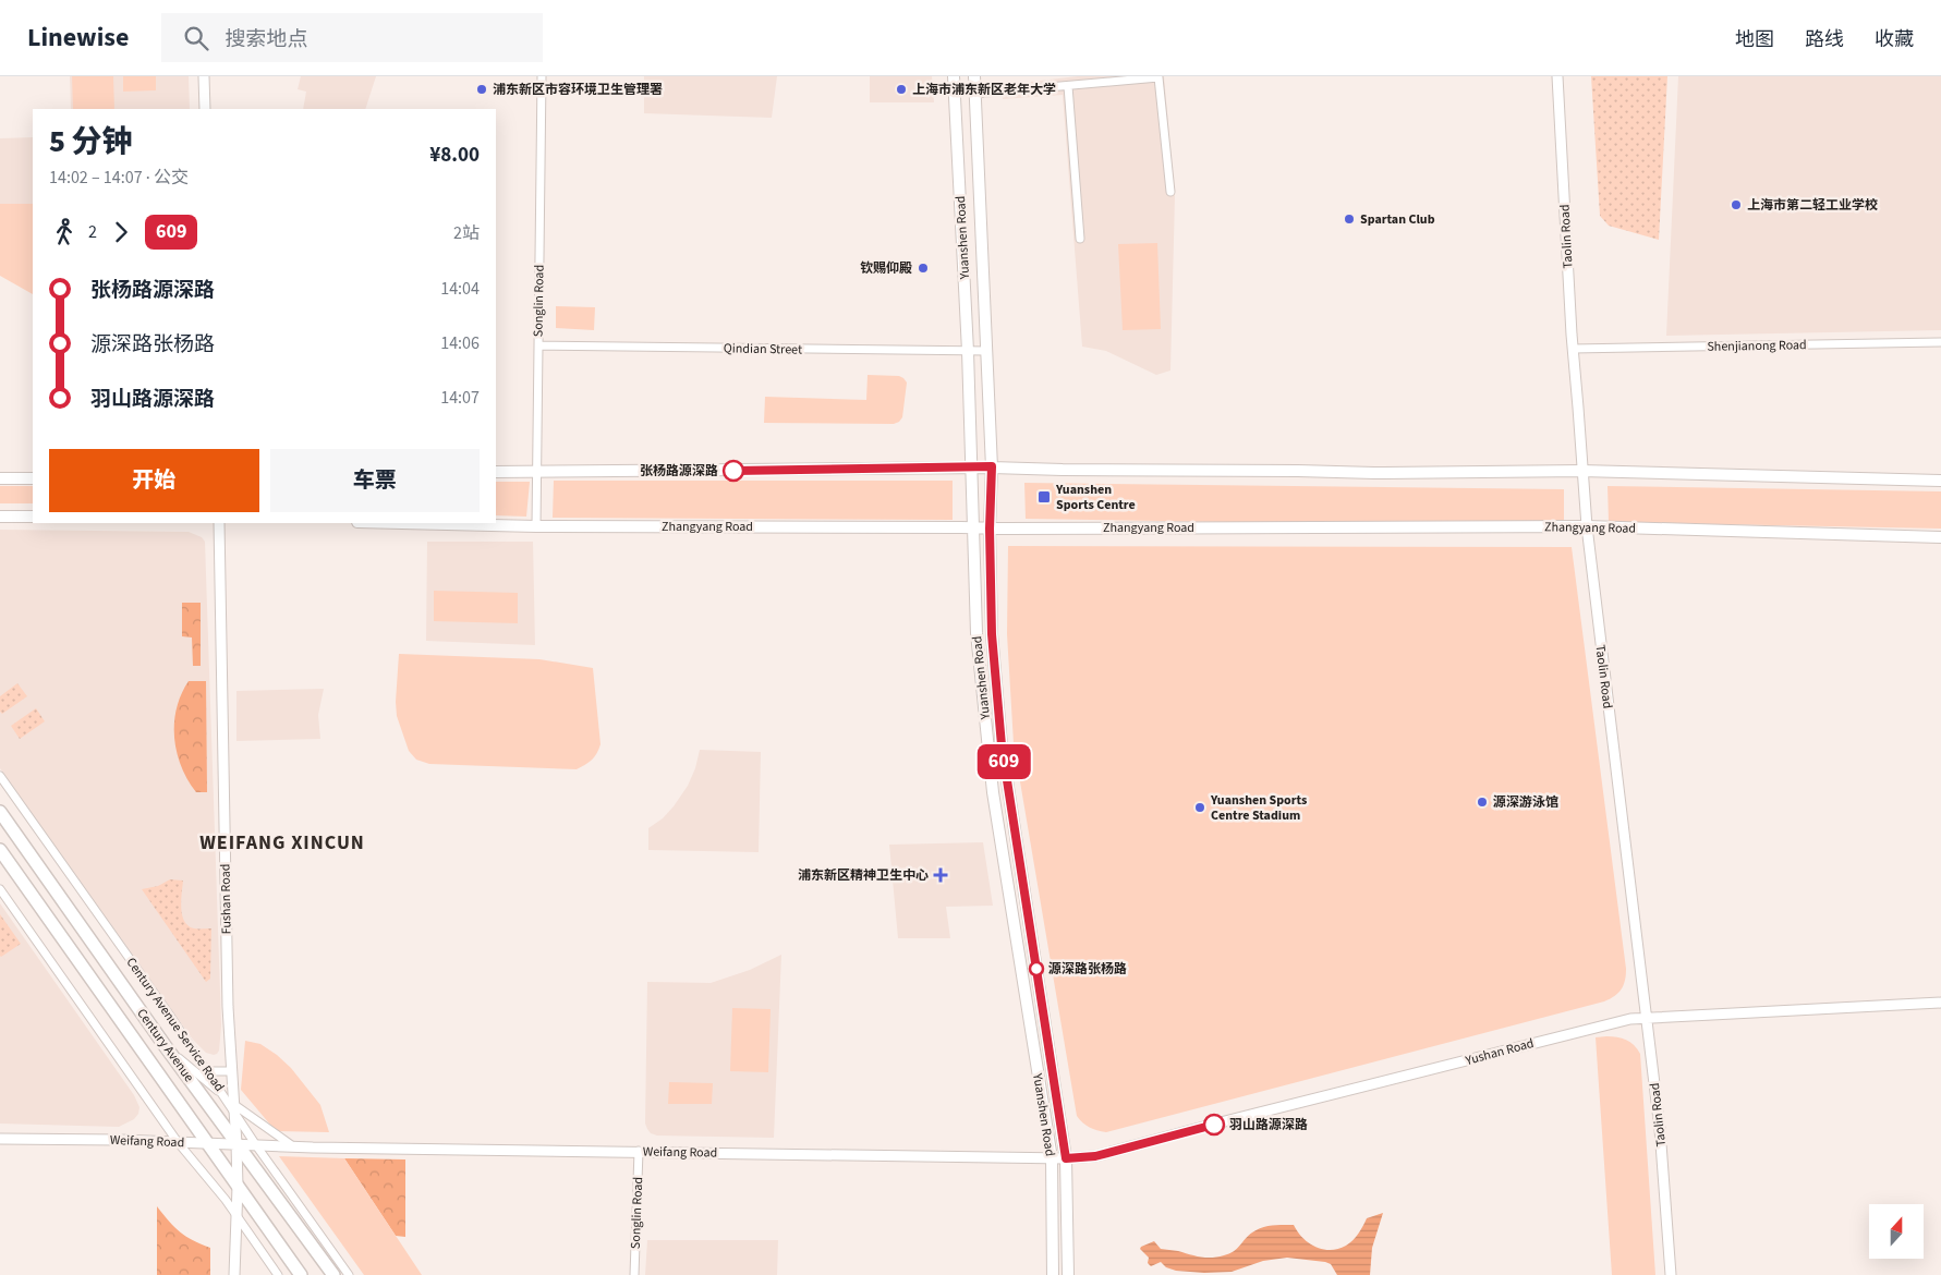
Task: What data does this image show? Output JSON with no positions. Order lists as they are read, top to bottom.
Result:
{
  "streets": {
    "main road": ["Yuanshen Road", "Zhangyang Road", "Century Avenue"],
    "street": [
      "Taolin Road",
      "Songlin Road",
      "Shenjianong Road",
      "Qindian Street",
      "Fushan Road",
      "Century Avenue Service Road",
      "Yushan Road",
      "Weifang Road"
    ]
  },
  "crossings": [
    ["Taolin Road", "Shenjianong Road"],
    ["Taolin Road", "Zhangyang Road"],
    ["Taolin Road", "Yushan Road"],
    ["Yuanshen Road", "Qindian Street"],
    ["Yuanshen Road", "Zhangyang Road"],
    ["Yuanshen Road", "Yushan Road"],
    ["Yuanshen Road", "Weifang Road"],
    ["Songlin Road", "Qindian Street"],
    ["Songlin Road", "Zhangyang Road"],
    ["Songlin Road", "Weifang Road"],
    ["Fushan Road", "Century Avenue Service Road"],
    ["Fushan Road", "Century Avenue"],
    ["Fushan Road", "Weifang Road"],
    ["Century Avenue Service Road", "Weifang Road"],
    ["Century Avenue", "Weifang Road"],
    ["Yushan Road", "Weifang Road"]
  ],
  "districts": ["WEIFANG XINCUN"],
  "places": {
    "other": [
      "浦东新区市容环境卫生管理署",
      "上海市浦东新区老年大学",
      "上海市第二轻工业学校",
      "Spartan Club",
      "钦赐仰殿",
      "张杨路源深路",
      "源深游泳馆",
      "Yuanshen Sports Centre Stadium",
      "源深路张杨路",
      "羽山路源深路"
    ],
    "transit": ["Yuanshen Sports Centre"],
    "health": ["浦东新区精神卫生中心"]
  },
  "lines": ["bus line 609"],
  "north": "top",
  "page": {
    "header": "Linewise",
    "search": "搜索地点",
    "nav": ["地图", "路线", "收藏"],
    "on_map": "609",
    "heading": ["5 分钟", "14:02 – 14:07 · 公交", "¥8.00"],
    "legs": ["2", "609", "2站"],
    "list": [
      {
        "name": "张杨路源深路",
        "value": "14:04"
      },
      {
        "name": "源深路张杨路",
        "value": "14:06"
      },
      {
        "name": "羽山路源深路",
        "value": "14:07"
      }
    ],
    "buttons": ["开始", "车票"]
  }
}
